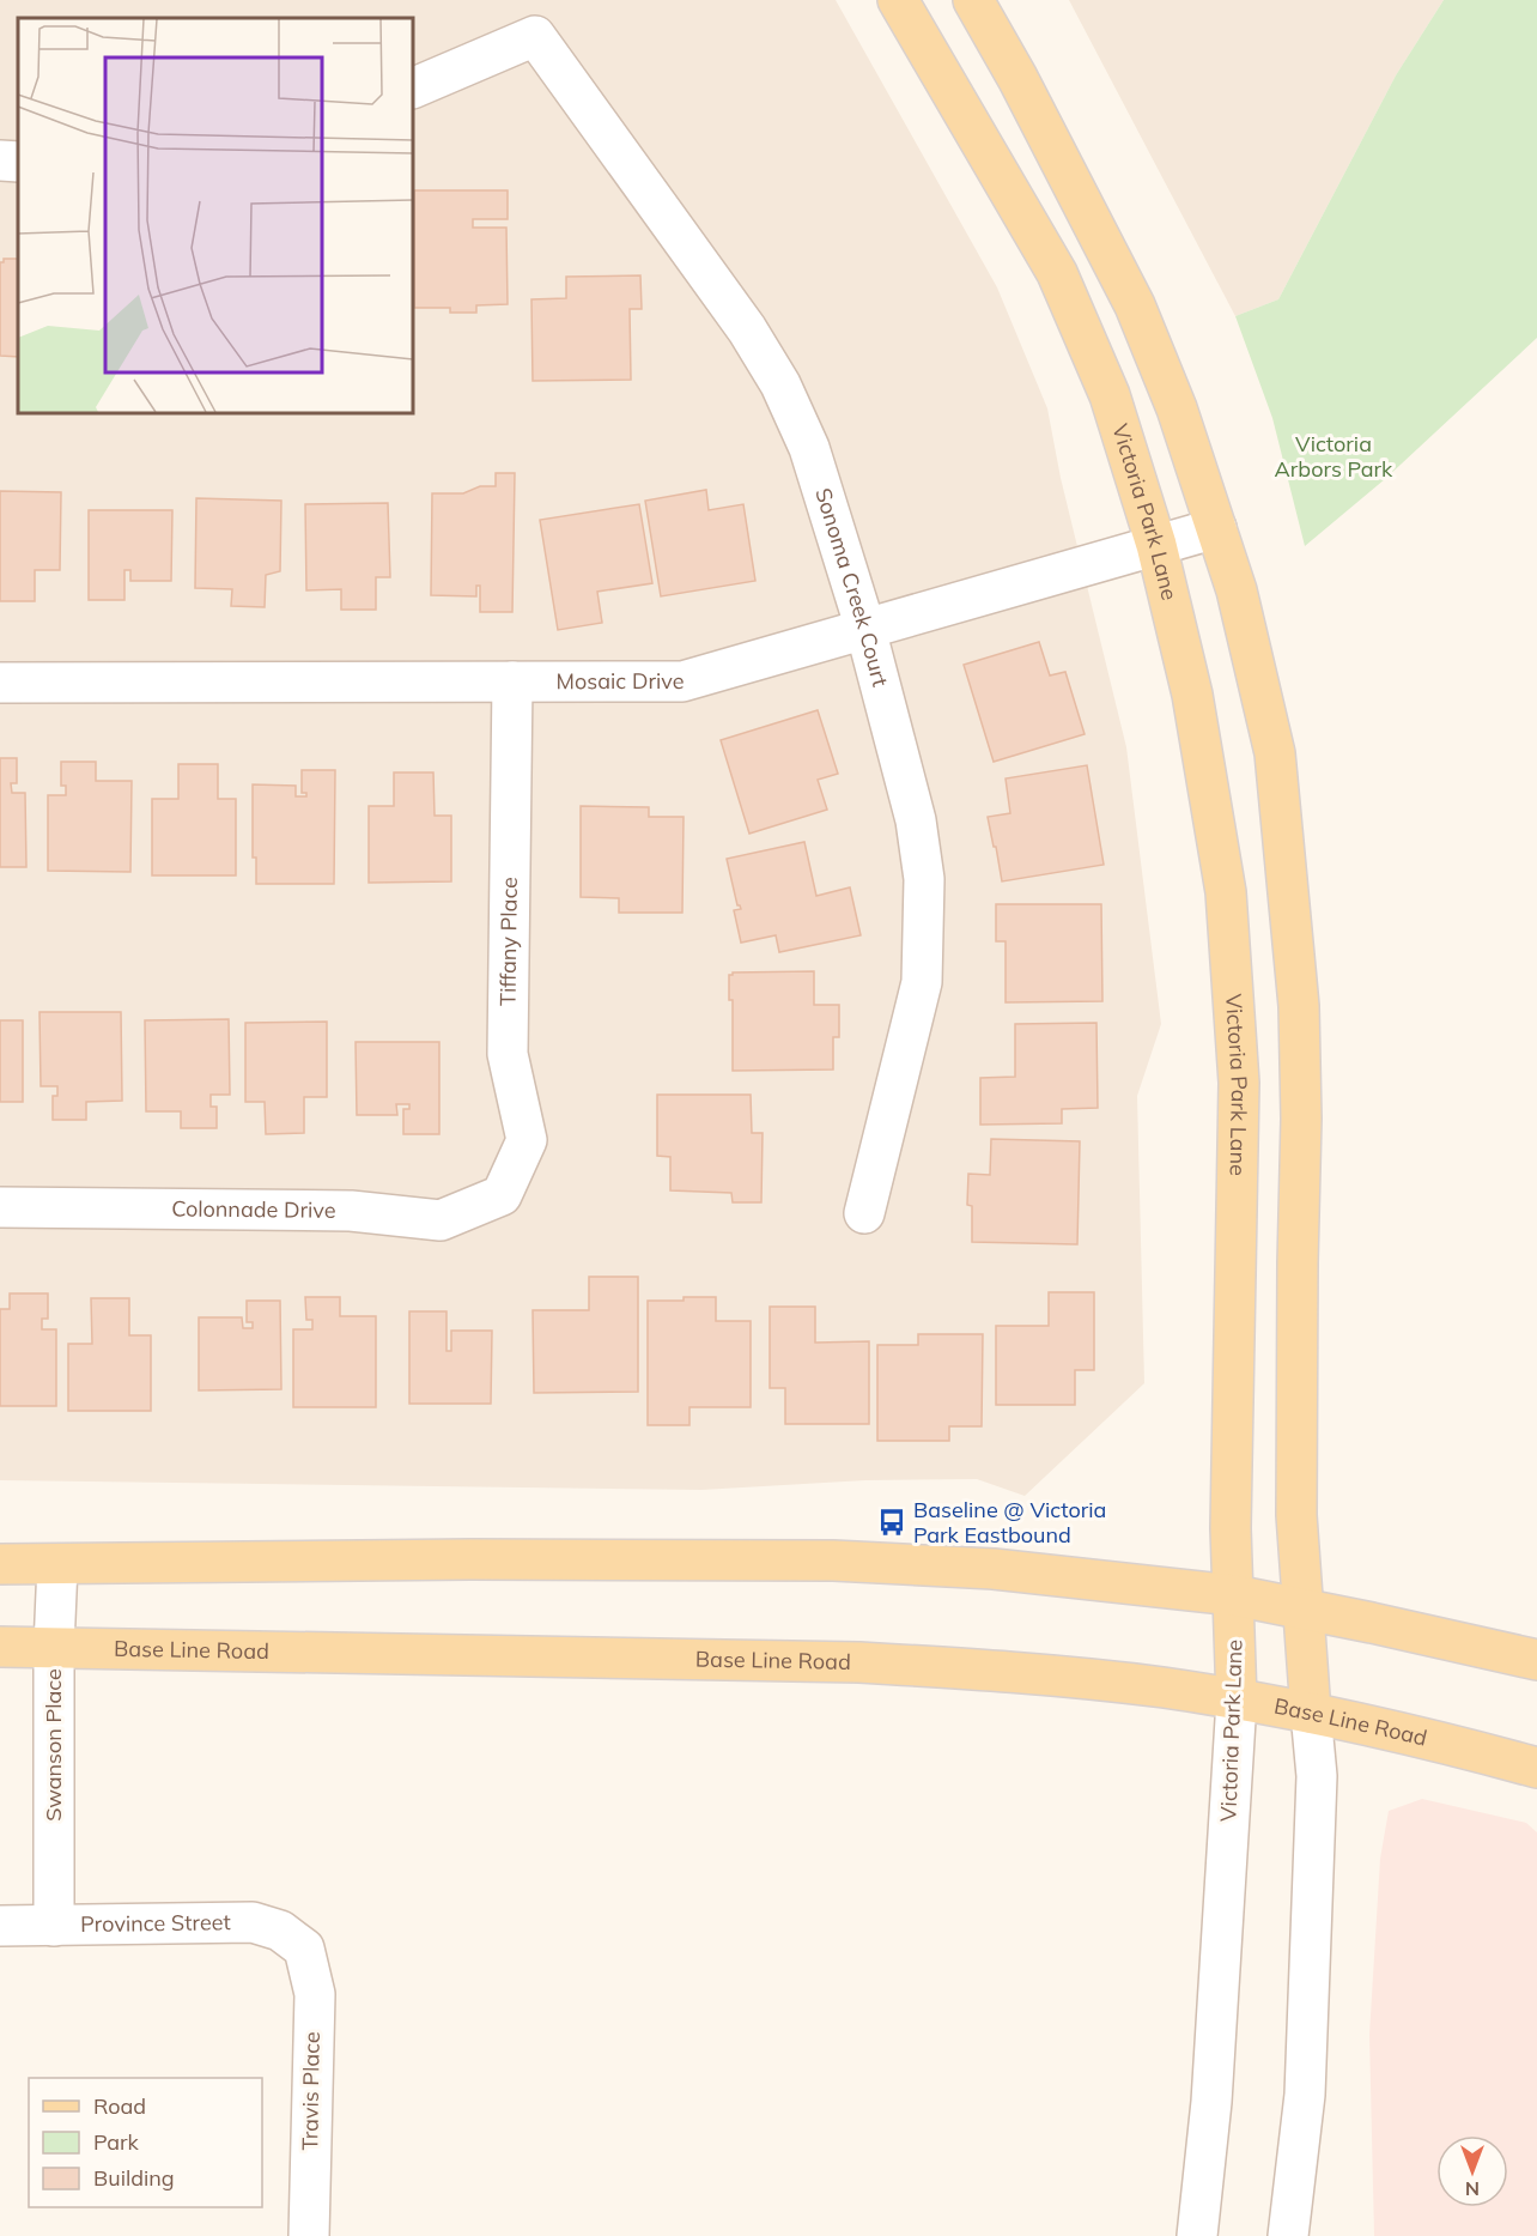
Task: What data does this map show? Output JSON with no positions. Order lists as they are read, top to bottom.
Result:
{
  "streets": {
    "main road": ["Victoria Park Lane", "Base Line Road"],
    "street": [
      "Sonoma Creek Court",
      "Mosaic Drive",
      "Tiffany Place",
      "Colonnade Drive",
      "Swanson Place",
      "Province Street",
      "Travis Place"
    ]
  },
  "crossings": [
    ["Victoria Park Lane", "Mosaic Drive"],
    ["Victoria Park Lane", "Base Line Road"],
    ["Sonoma Creek Court", "Mosaic Drive"],
    ["Mosaic Drive", "Tiffany Place"],
    ["Tiffany Place", "Colonnade Drive"],
    ["Base Line Road", "Swanson Place"],
    ["Swanson Place", "Province Street"],
    ["Province Street", "Travis Place"]
  ],
  "parks": ["Victoria Arbors Park"],
  "places": {
    "bus stop": ["Baseline @ Victoria Park Eastbound"]
  },
  "legend": ["Road", "Park", "Building"],
  "north": "bottom"
}
